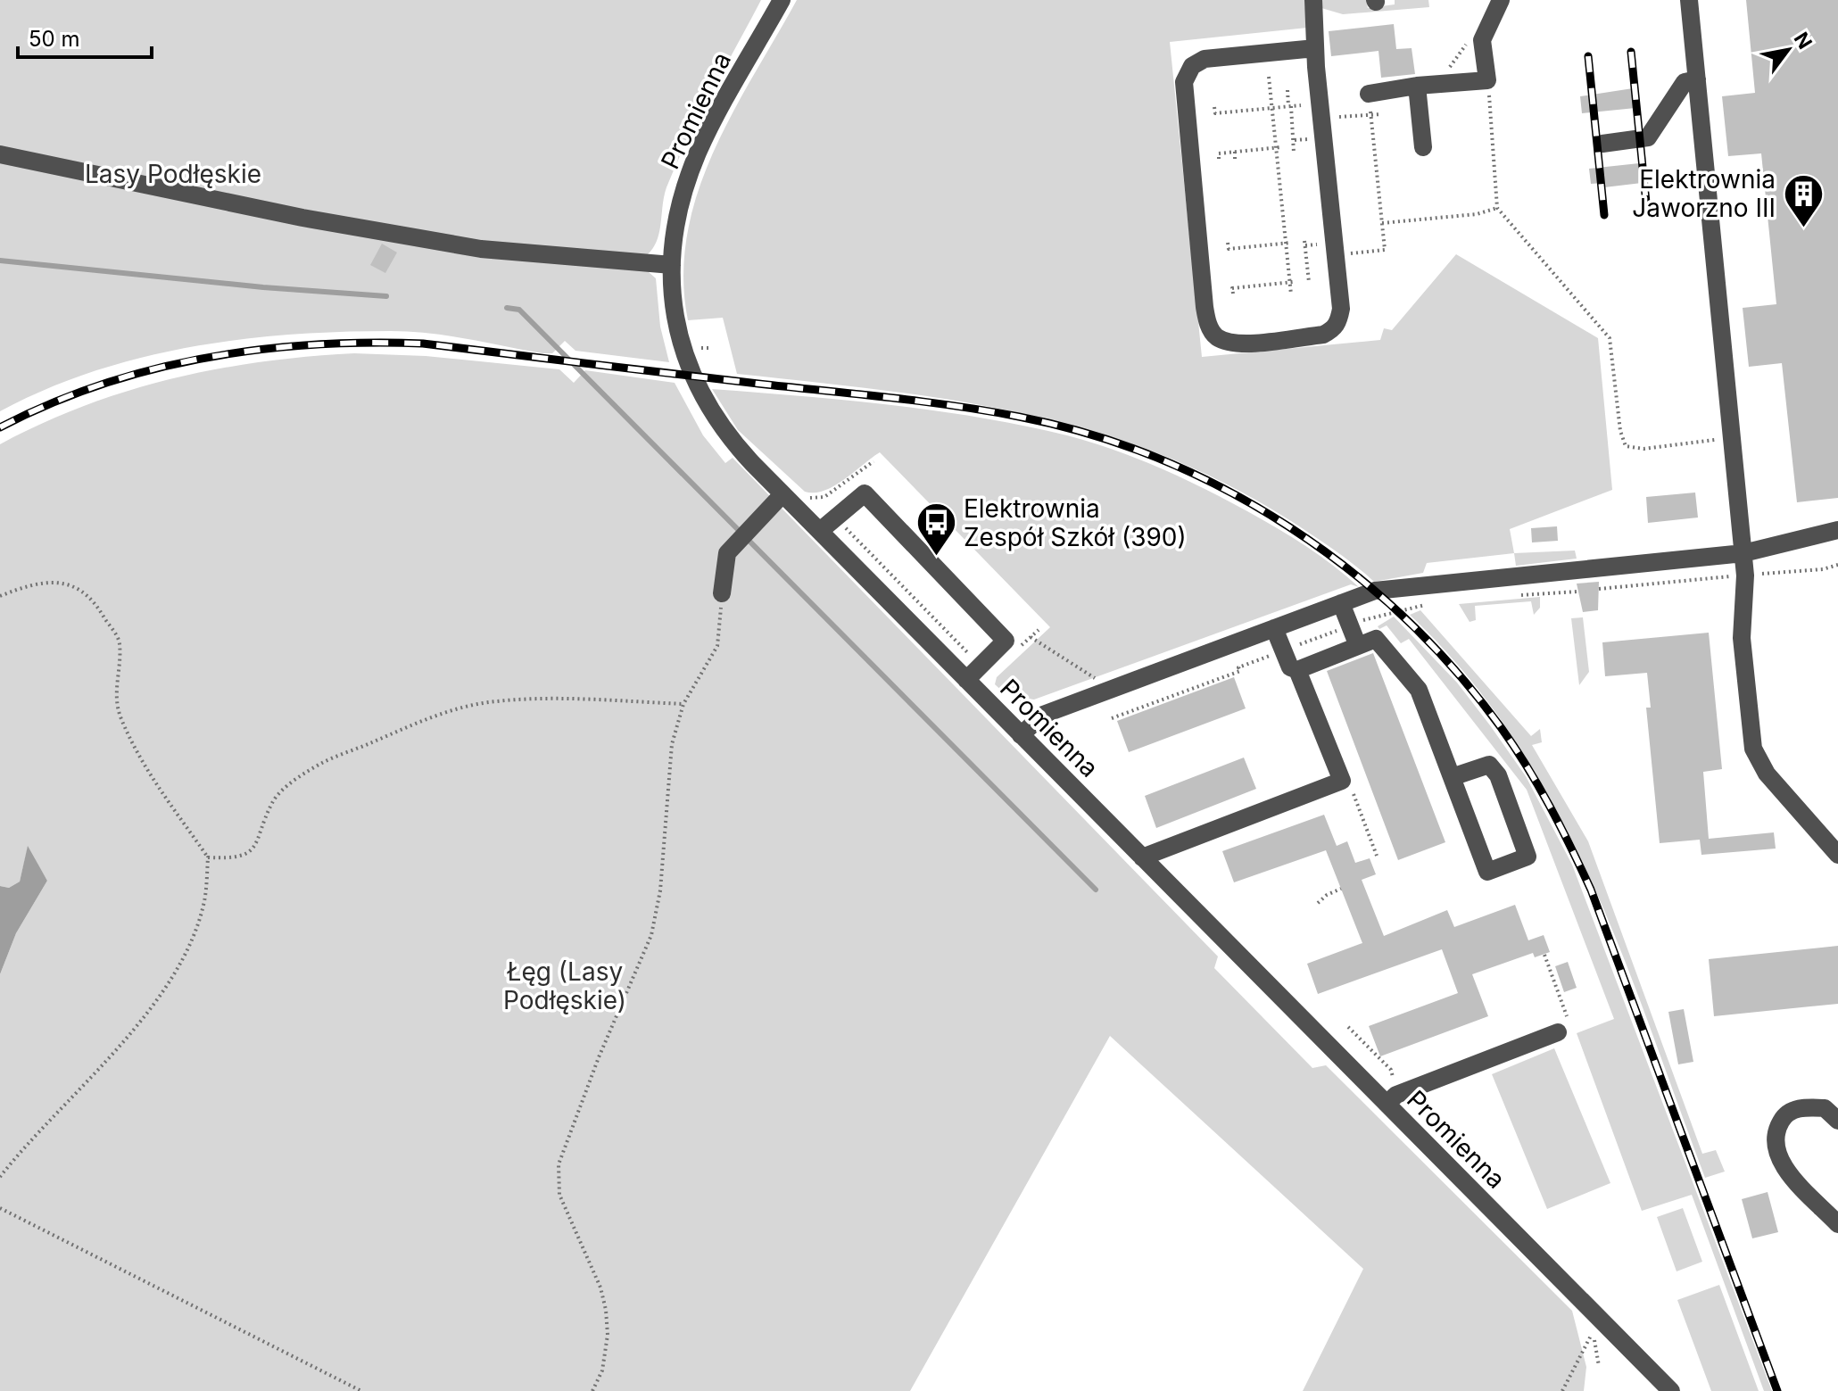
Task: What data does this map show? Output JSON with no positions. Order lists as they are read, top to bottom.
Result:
{
  "streets": {
    "street": ["Promienna"]
  },
  "parks": ["Lasy Podłęskie", "Łęg (Lasy Podłęskie)"],
  "places": {
    "building": ["Elektrownia Jaworzno III"],
    "bus stop": ["Elektrownia Zespół Szkół (390)"]
  },
  "scale_bar": "50 m",
  "north": "top right"
}
